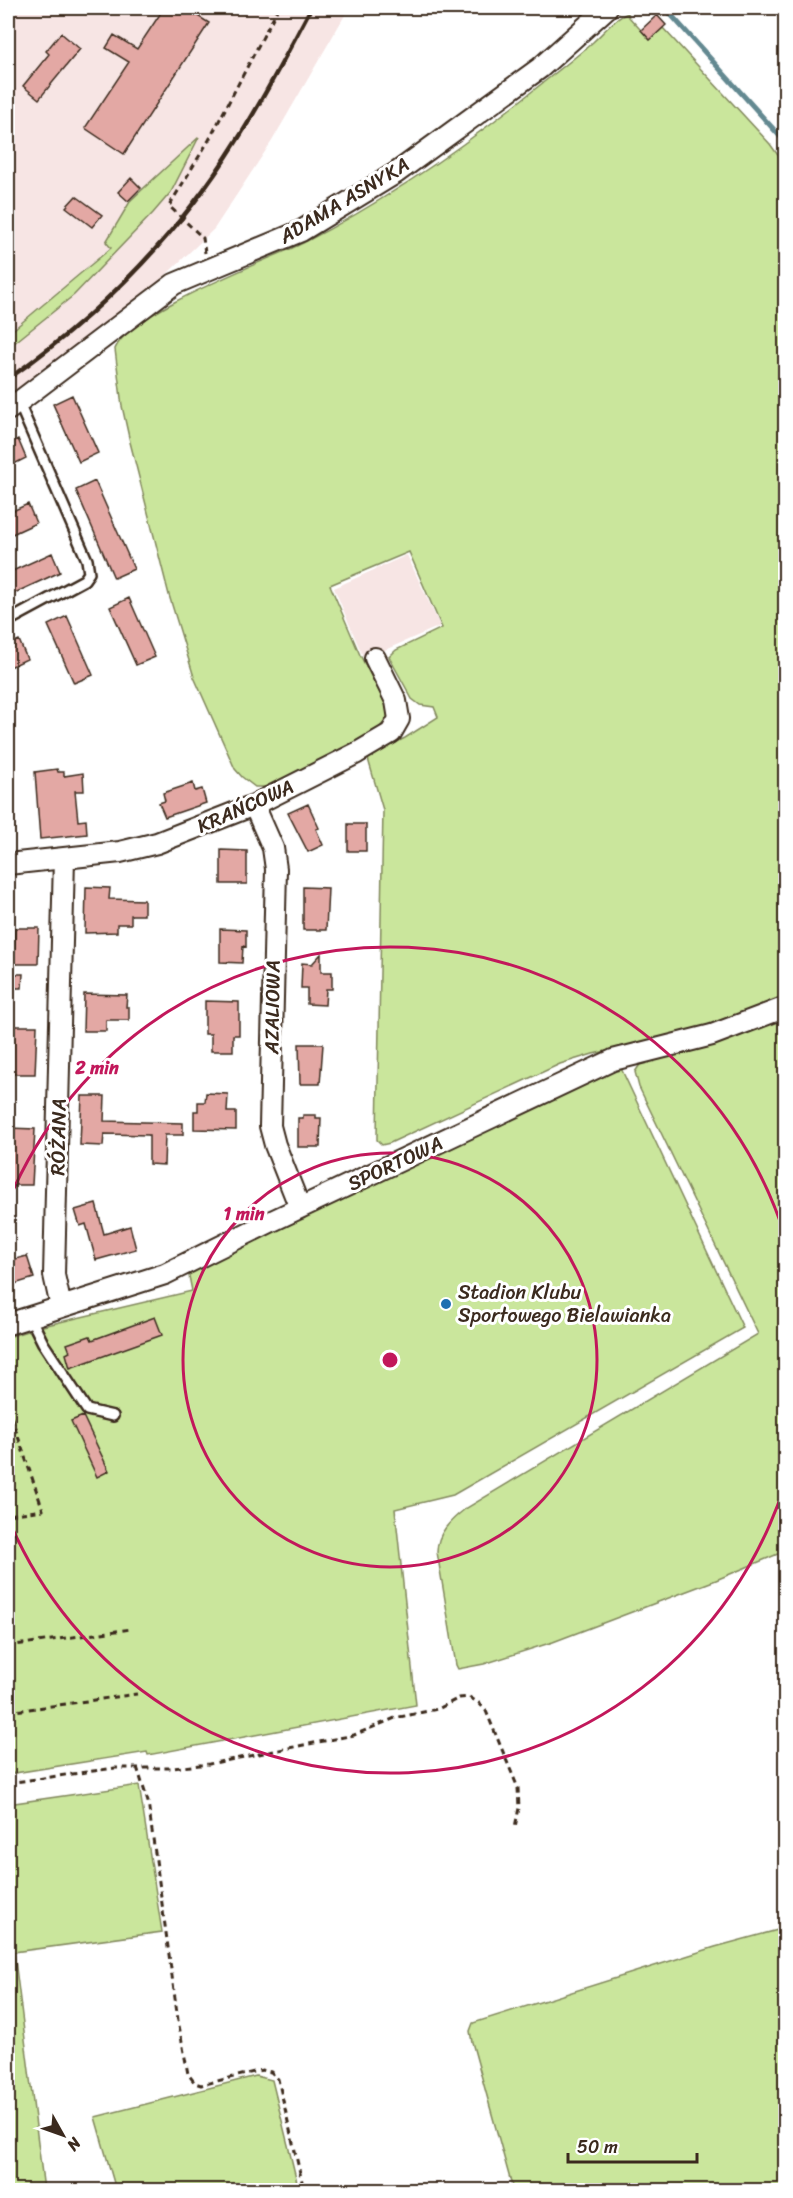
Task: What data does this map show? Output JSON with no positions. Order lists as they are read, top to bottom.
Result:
{
  "streets": {
    "street": [
      "ADAMA ASNYKA",
      "KRAŃCOWA",
      "AZALIOWA",
      "RÓŻANA",
      "SPORTOWA"
    ]
  },
  "crossings": [
    ["KRAŃCOWA", "AZALIOWA"],
    ["KRAŃCOWA", "RÓŻANA"],
    ["AZALIOWA", "SPORTOWA"],
    ["RÓŻANA", "SPORTOWA"]
  ],
  "places": ["Stadion Klubu Sportowego Bielawianka"],
  "scale_bar": "50 m",
  "north": "bottom right",
  "rings": ["2 min", "1 min"]
}
